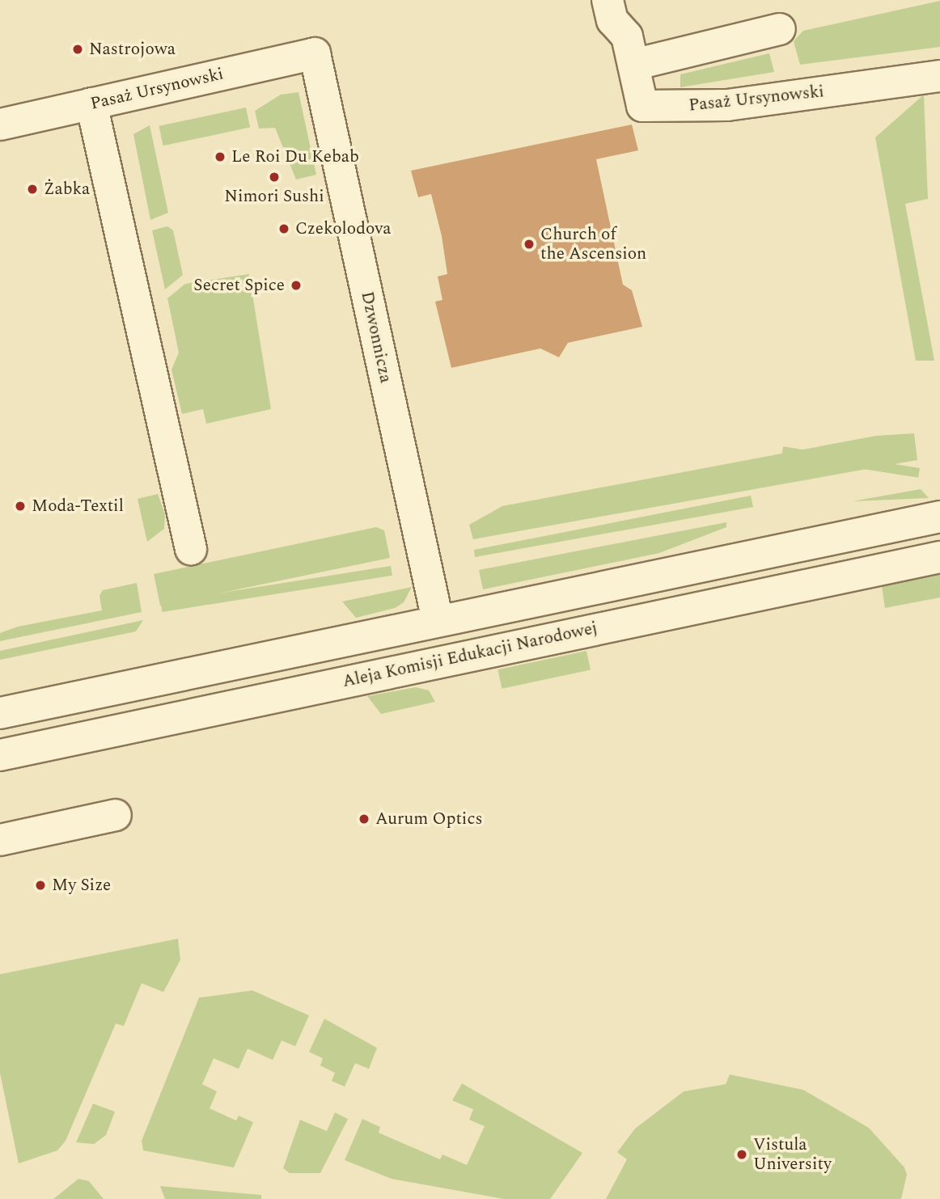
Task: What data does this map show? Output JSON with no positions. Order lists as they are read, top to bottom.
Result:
{
  "streets": {
    "street": ["Pasaż Ursynowski", "Dzwonnicza", "Aleja Komisji Edukacji Narodowej"]
  },
  "crossings": [
    ["Pasaż Ursynowski", "Dzwonnicza"]
  ],
  "places": [
    "Nastrojowa",
    "Le Roi Du Kebab",
    "Nimori Sushi",
    "Żabka",
    "Czekolodova",
    "Church of the Ascension",
    "Secret Spice",
    "Moda-Textil",
    "Aurum Optics",
    "My Size",
    "Vistula University"
  ]
}
